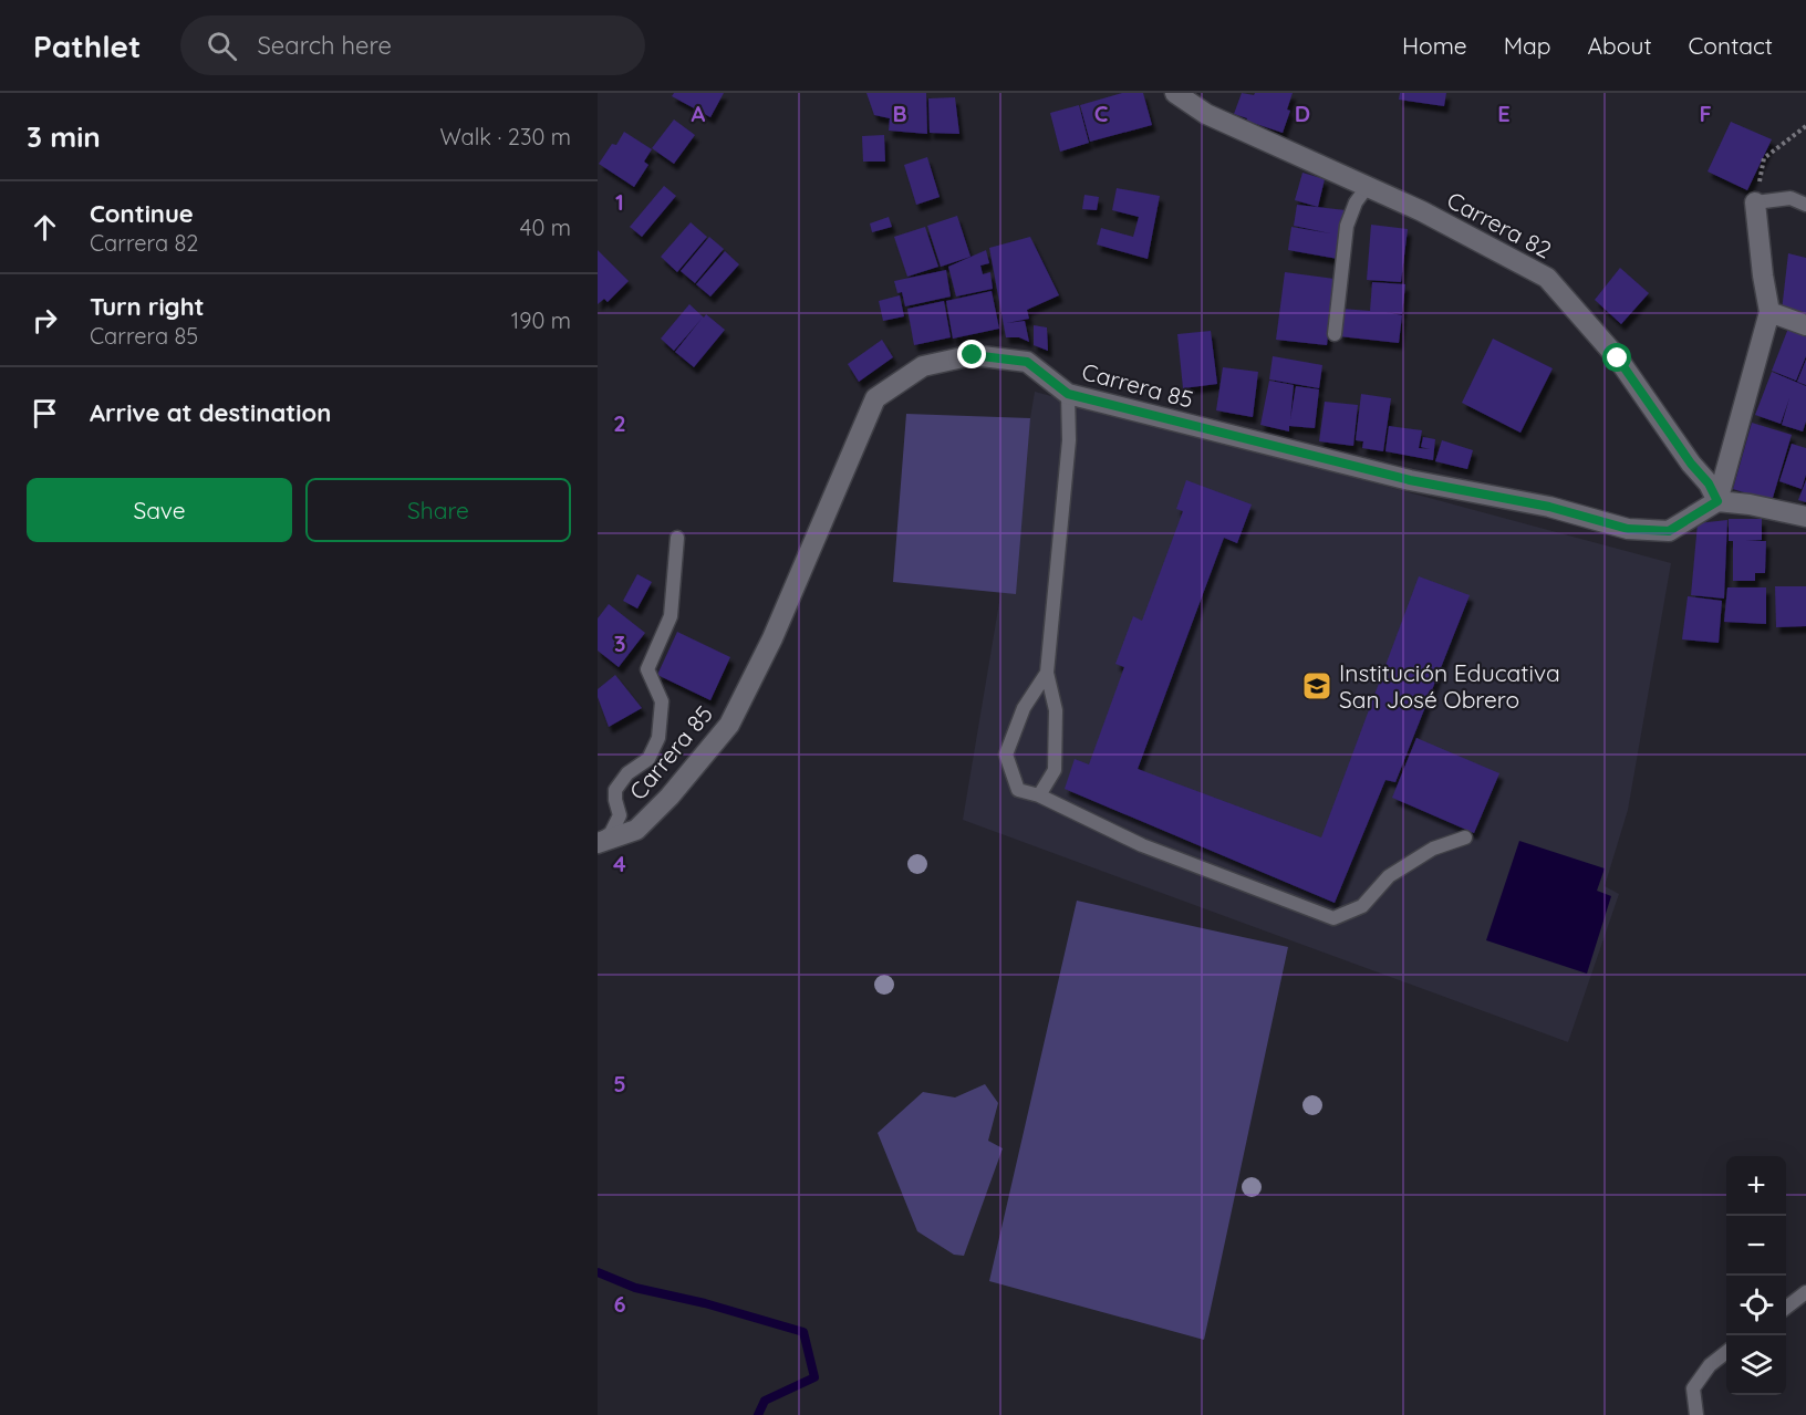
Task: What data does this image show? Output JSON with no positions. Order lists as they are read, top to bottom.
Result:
{
  "streets": {
    "street": ["Carrera 82", "Carrera 85"]
  },
  "crossings": [
    ["Carrera 82", "Carrera 85"]
  ],
  "places": {
    "school or university": ["Institución Educativa San José Obrero"]
  },
  "page": {
    "header": "Pathlet",
    "search": "Search here",
    "nav": [
      "Home",
      "Map",
      "About",
      "Contact"
    ],
    "heading": ["3 min", "Walk · 230 m"],
    "list": [
      ["Continue", "Carrera 82", "40 m"],
      ["Turn right", "Carrera 85", "190 m"],
      "Arrive at destination"
    ],
    "buttons": ["Save", "Share"],
    "map_buttons": ["+", "−"]
  },
  "grid": {
    "columns": [
      "A",
      "B",
      "C",
      "D",
      "E",
      "F"
    ],
    "rows": [
      "1",
      "2",
      "3",
      "4",
      "5",
      "6"
    ]
  }
}
